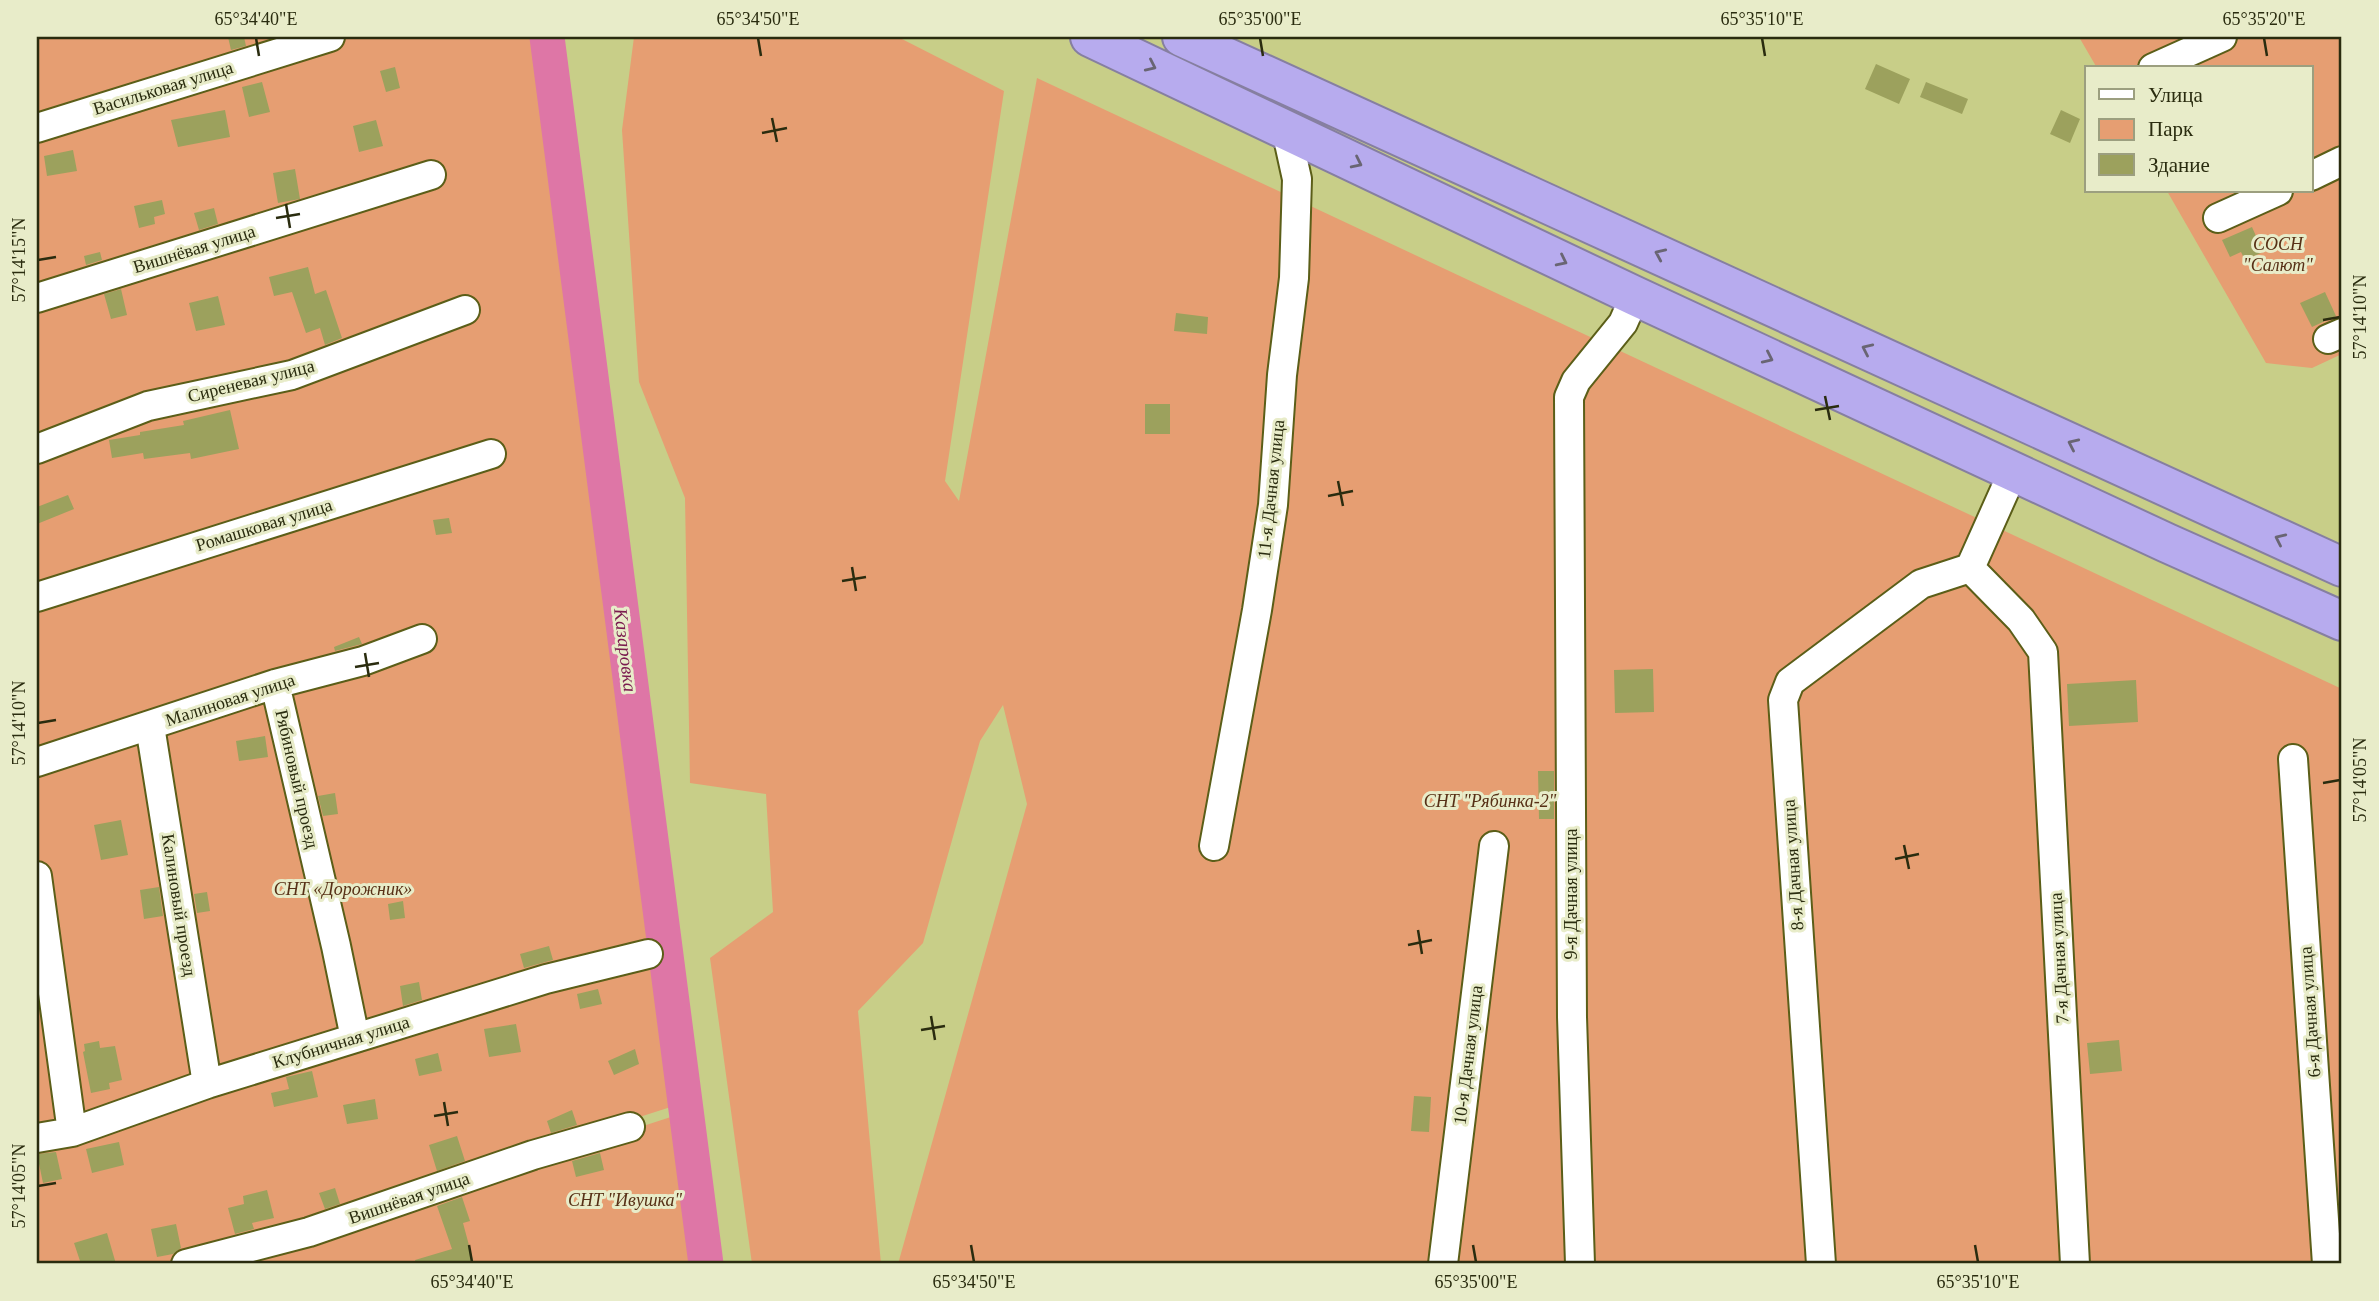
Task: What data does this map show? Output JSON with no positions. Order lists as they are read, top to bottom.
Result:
{
  "streets": {
    "street": [
      "Васильковая улица",
      "Вишнёвая улица",
      "Сиреневая улица",
      "11-я Дачная улица",
      "Ромашковая улица",
      "Малиновая улица",
      "Рябиновый проезд",
      "8-я Дачная улица",
      "9-я Дачная улица",
      "Калиновый проезд",
      "7-я Дачная улица",
      "6-я Дачная улица",
      "Клубничная улица",
      "10-я Дачная улица"
    ]
  },
  "crossings": [
    ["Малиновая улица", "Рябиновый проезд"],
    ["Малиновая улица", "Калиновый проезд"],
    ["Рябиновый проезд", "Клубничная улица"],
    ["8-я Дачная улица", "7-я Дачная улица"],
    ["Калиновый проезд", "Клубничная улица"]
  ],
  "water": ["Казаровка"],
  "parks": [
    "СОСН \"Салют\"",
    "СНТ \"Рябинка-2\"",
    "СНТ «Дорожник»",
    "СНТ \"Ивушка\""
  ],
  "legend": ["Улица", "Парк", "Здание"],
  "coordinates": [
    "65°34'40\"E",
    "65°34'50\"E",
    "65°35'00\"E",
    "65°35'10\"E",
    "65°35'20\"E",
    "57°14'15\"N",
    "57°14'10\"N",
    "57°14'05\"N"
  ]
}
